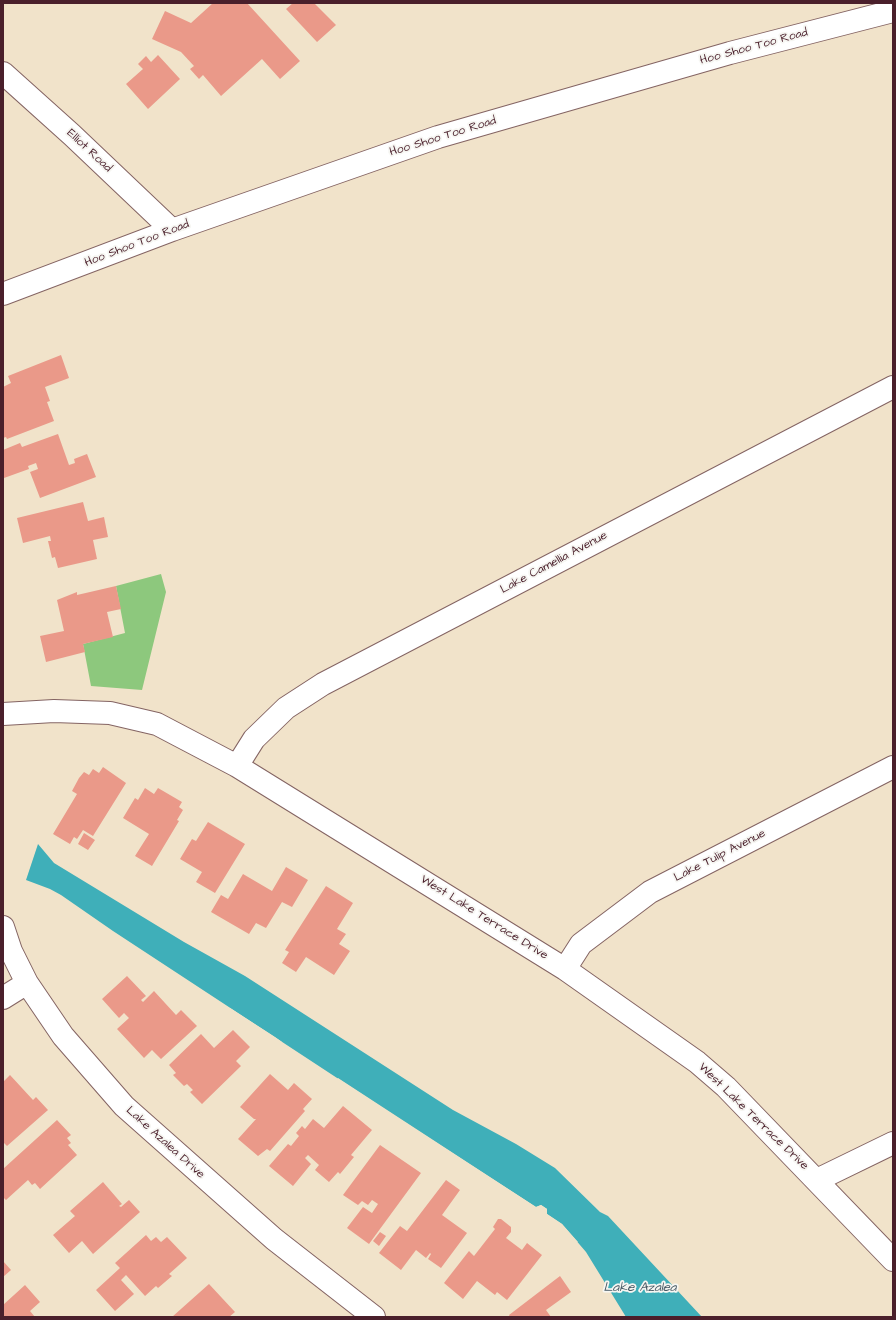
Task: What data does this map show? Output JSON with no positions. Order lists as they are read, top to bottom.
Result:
{
  "streets": {
    "street": [
      "Hoo Shoo Too Road",
      "Elliot Road",
      "Lake Camellia Avenue",
      "Lake Tulip Avenue",
      "West Lake Terrace Drive",
      "Lake Azalea Drive"
    ]
  },
  "crossings": [
    ["Hoo Shoo Too Road", "Elliot Road"],
    ["Lake Camellia Avenue", "West Lake Terrace Drive"],
    ["Lake Tulip Avenue", "West Lake Terrace Drive"]
  ],
  "water": ["Lake Azalea"]
}
